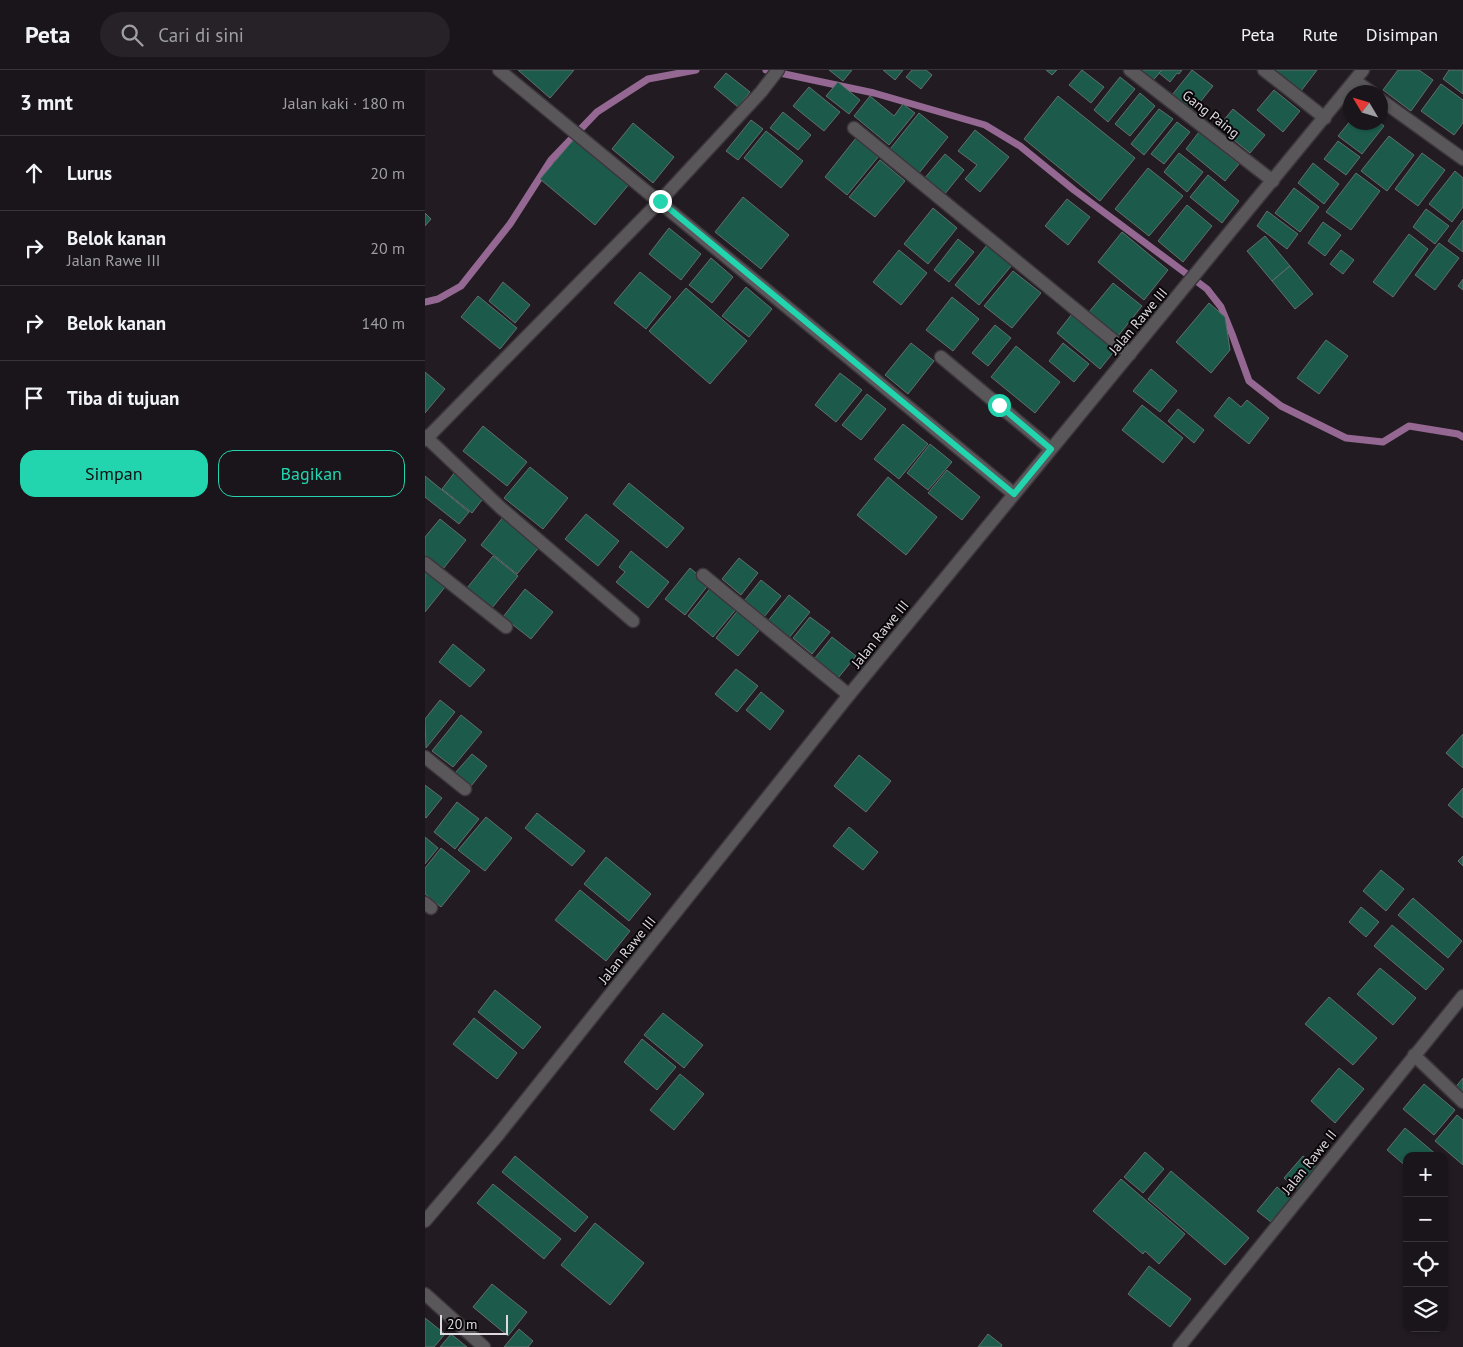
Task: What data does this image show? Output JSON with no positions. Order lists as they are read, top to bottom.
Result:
{
  "streets": {
    "street": ["Gang Paing", "Jalan Rawe III", "Jalan Rawe II"]
  },
  "crossings": [
    ["Gang Paing", "Jalan Rawe III"]
  ],
  "scale_bar": "20 m",
  "north": "top left",
  "page": {
    "header": "Peta",
    "search": "Cari di sini",
    "nav": ["Peta", "Rute", "Disimpan"],
    "heading": ["3 mnt", "Jalan kaki · 180 m"],
    "list": [
      ["Lurus", "20 m"],
      ["Belok kanan", "Jalan Rawe III", "20 m"],
      ["Belok kanan", "140 m"],
      "Tiba di tujuan"
    ],
    "buttons": ["Simpan", "Bagikan"],
    "map_buttons": ["+", "−"],
    "scale": "20 m"
  }
}
